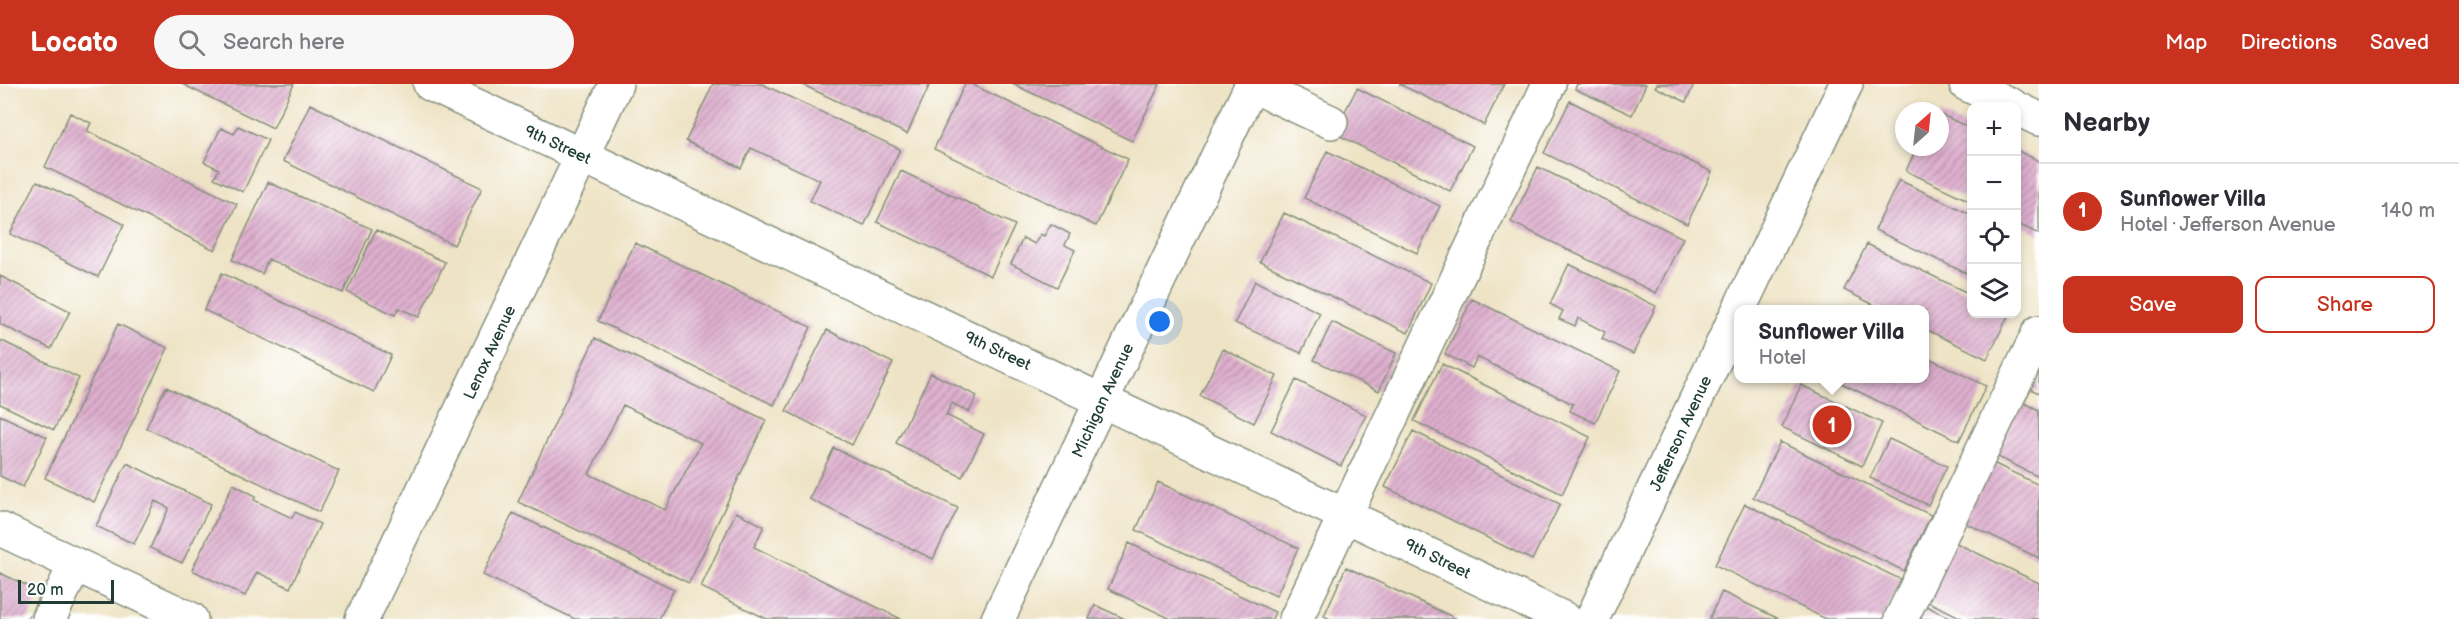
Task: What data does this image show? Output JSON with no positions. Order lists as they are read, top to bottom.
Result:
{
  "streets": {
    "street": [
      "9th Street",
      "Lenox Avenue",
      "Michigan Avenue",
      "Jefferson Avenue"
    ]
  },
  "crossings": [
    ["9th Street", "Lenox Avenue"],
    ["9th Street", "Michigan Avenue"]
  ],
  "scale_bar": "20 m",
  "north": "top right",
  "page": {
    "header": "Locato",
    "search": "Search here",
    "nav": ["Map", "Directions", "Saved"],
    "heading": "Nearby",
    "map_buttons": ["+", "−"],
    "list": [
      {
        "mark": "1",
        "name": "Sunflower Villa",
        "note": "Hotel · Jefferson Avenue",
        "value": "140 m"
      }
    ],
    "buttons": ["Save", "Share"],
    "popup": ["Sunflower Villa", "Hotel"],
    "pins": "1",
    "scale": "20 m"
  }
}
